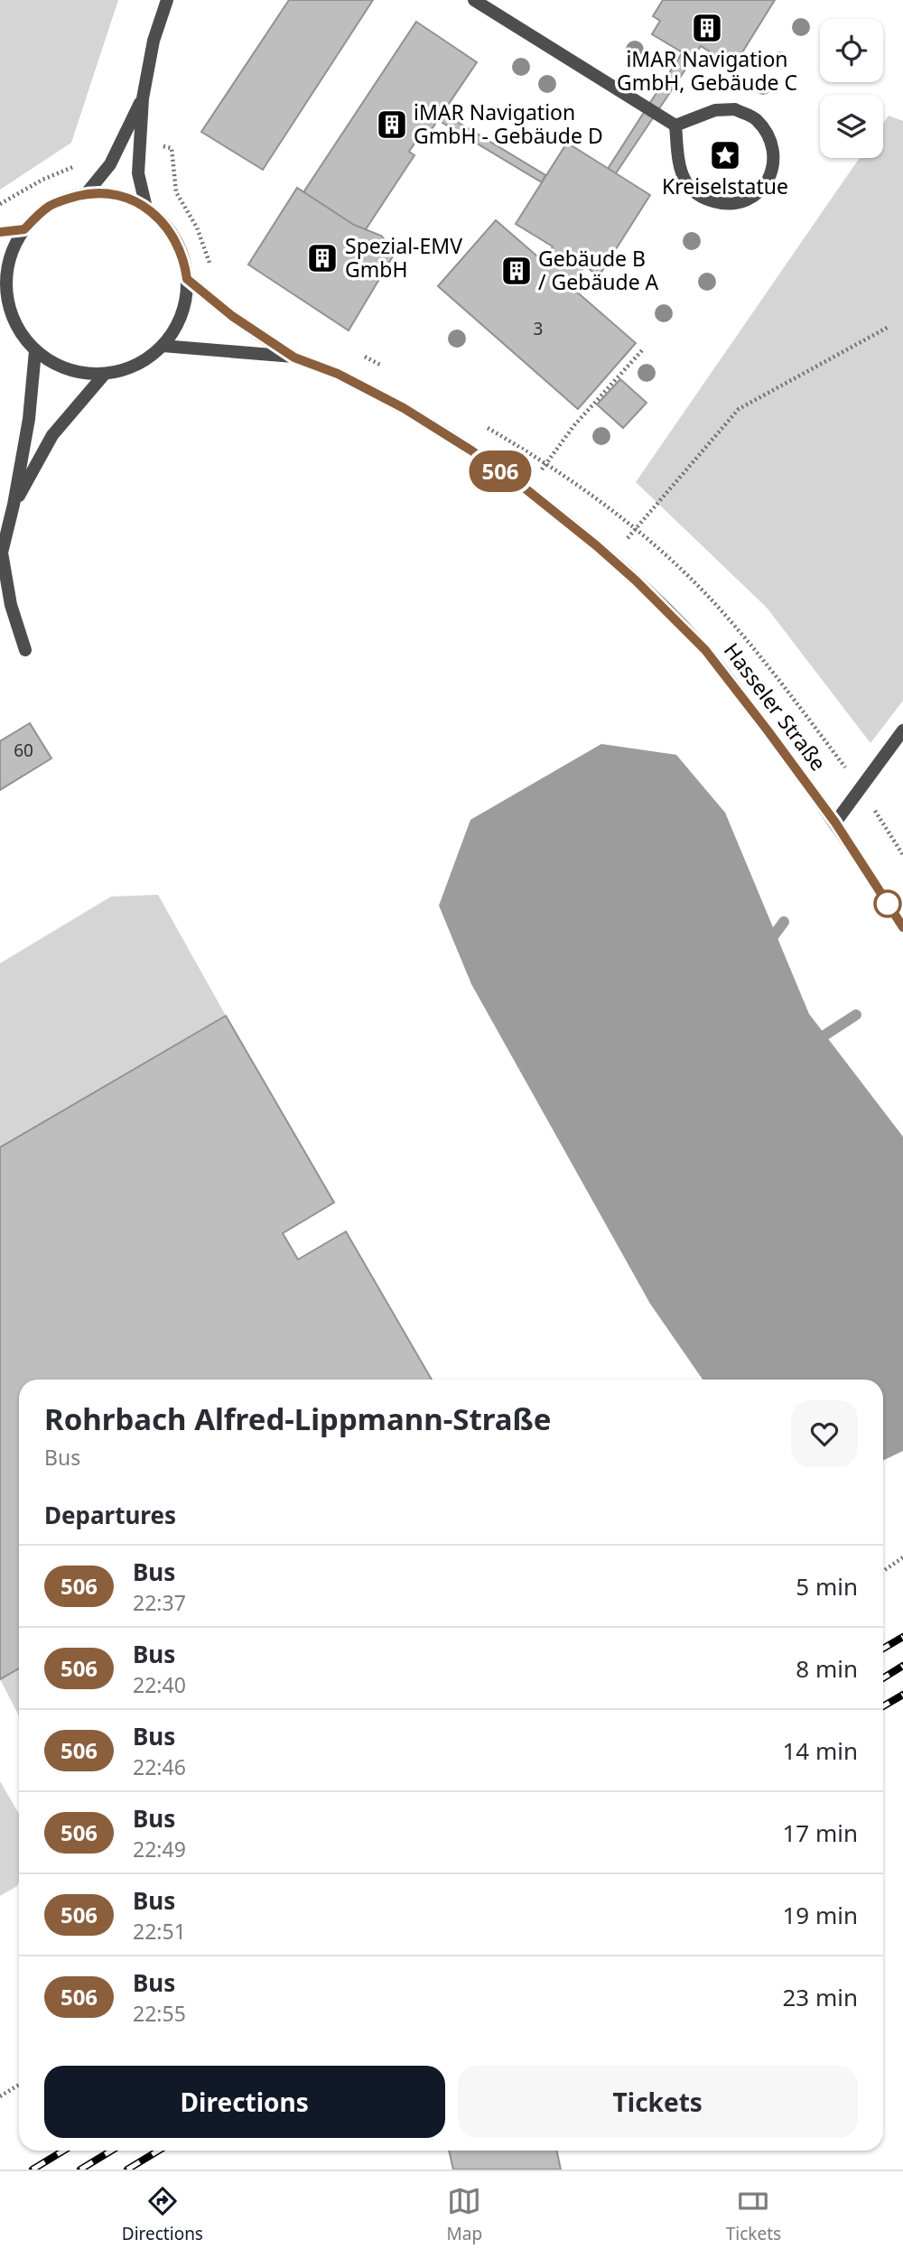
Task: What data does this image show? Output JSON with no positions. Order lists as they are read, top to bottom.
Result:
{
  "streets": {
    "street": ["Hasseler Straße"]
  },
  "places": {
    "building": [
      "iMAR Navigation GmbH, Gebäude C",
      "iMAR Navigation GmbH - Gebäude D",
      "Spezial-EMV GmbH",
      "Gebäude B / Gebäude A"
    ],
    "place": ["Kreiselstatue"]
  },
  "lines": ["bus line 506"],
  "house_numbers": ["3", "60"],
  "page": {
    "on_map": "506",
    "heading": [
      ["Rohrbach Alfred-Lippmann-Straße", "Bus"],
      "Departures"
    ],
    "list": [
      {
        "mark": "506",
        "name": "Bus",
        "note": "22:37",
        "value": "5 min"
      },
      {
        "mark": "506",
        "name": "Bus",
        "note": "22:40",
        "value": "8 min"
      },
      {
        "mark": "506",
        "name": "Bus",
        "note": "22:46",
        "value": "14 min"
      },
      {
        "mark": "506",
        "name": "Bus",
        "note": "22:49",
        "value": "17 min"
      },
      {
        "mark": "506",
        "name": "Bus",
        "note": "22:51",
        "value": "19 min"
      },
      {
        "mark": "506",
        "name": "Bus",
        "note": "22:55",
        "value": "23 min"
      }
    ],
    "buttons": ["Directions", "Tickets"],
    "tabs": ["Directions", "Map", "Tickets"]
  }
}
